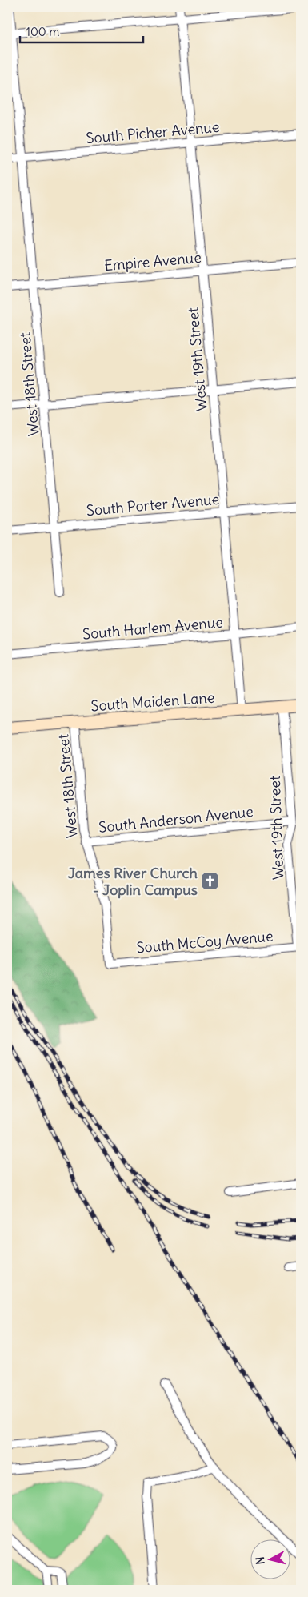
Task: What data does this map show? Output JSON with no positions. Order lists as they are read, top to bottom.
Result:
{
  "streets": {
    "main road": ["South Maiden Lane"],
    "street": [
      "South Picher Avenue",
      "Empire Avenue",
      "West 19th Street",
      "West 18th Street",
      "South Porter Avenue",
      "South Harlem Avenue",
      "South Anderson Avenue",
      "South McCoy Avenue"
    ]
  },
  "crossings": [
    ["South Picher Avenue", "West 19th Street"],
    ["South Picher Avenue", "West 18th Street"],
    ["Empire Avenue", "West 19th Street"],
    ["Empire Avenue", "West 18th Street"],
    ["West 19th Street", "South Porter Avenue"],
    ["West 19th Street", "South Harlem Avenue"],
    ["West 19th Street", "South Maiden Lane"],
    ["West 19th Street", "South Anderson Avenue"],
    ["West 19th Street", "South McCoy Avenue"],
    ["West 18th Street", "South Porter Avenue"],
    ["West 18th Street", "South Maiden Lane"],
    ["West 18th Street", "South Anderson Avenue"],
    ["West 18th Street", "South McCoy Avenue"]
  ],
  "places": {
    "church": ["James River Church - Joplin Campus"]
  },
  "scale_bar": "100 m",
  "north": "left"
}
